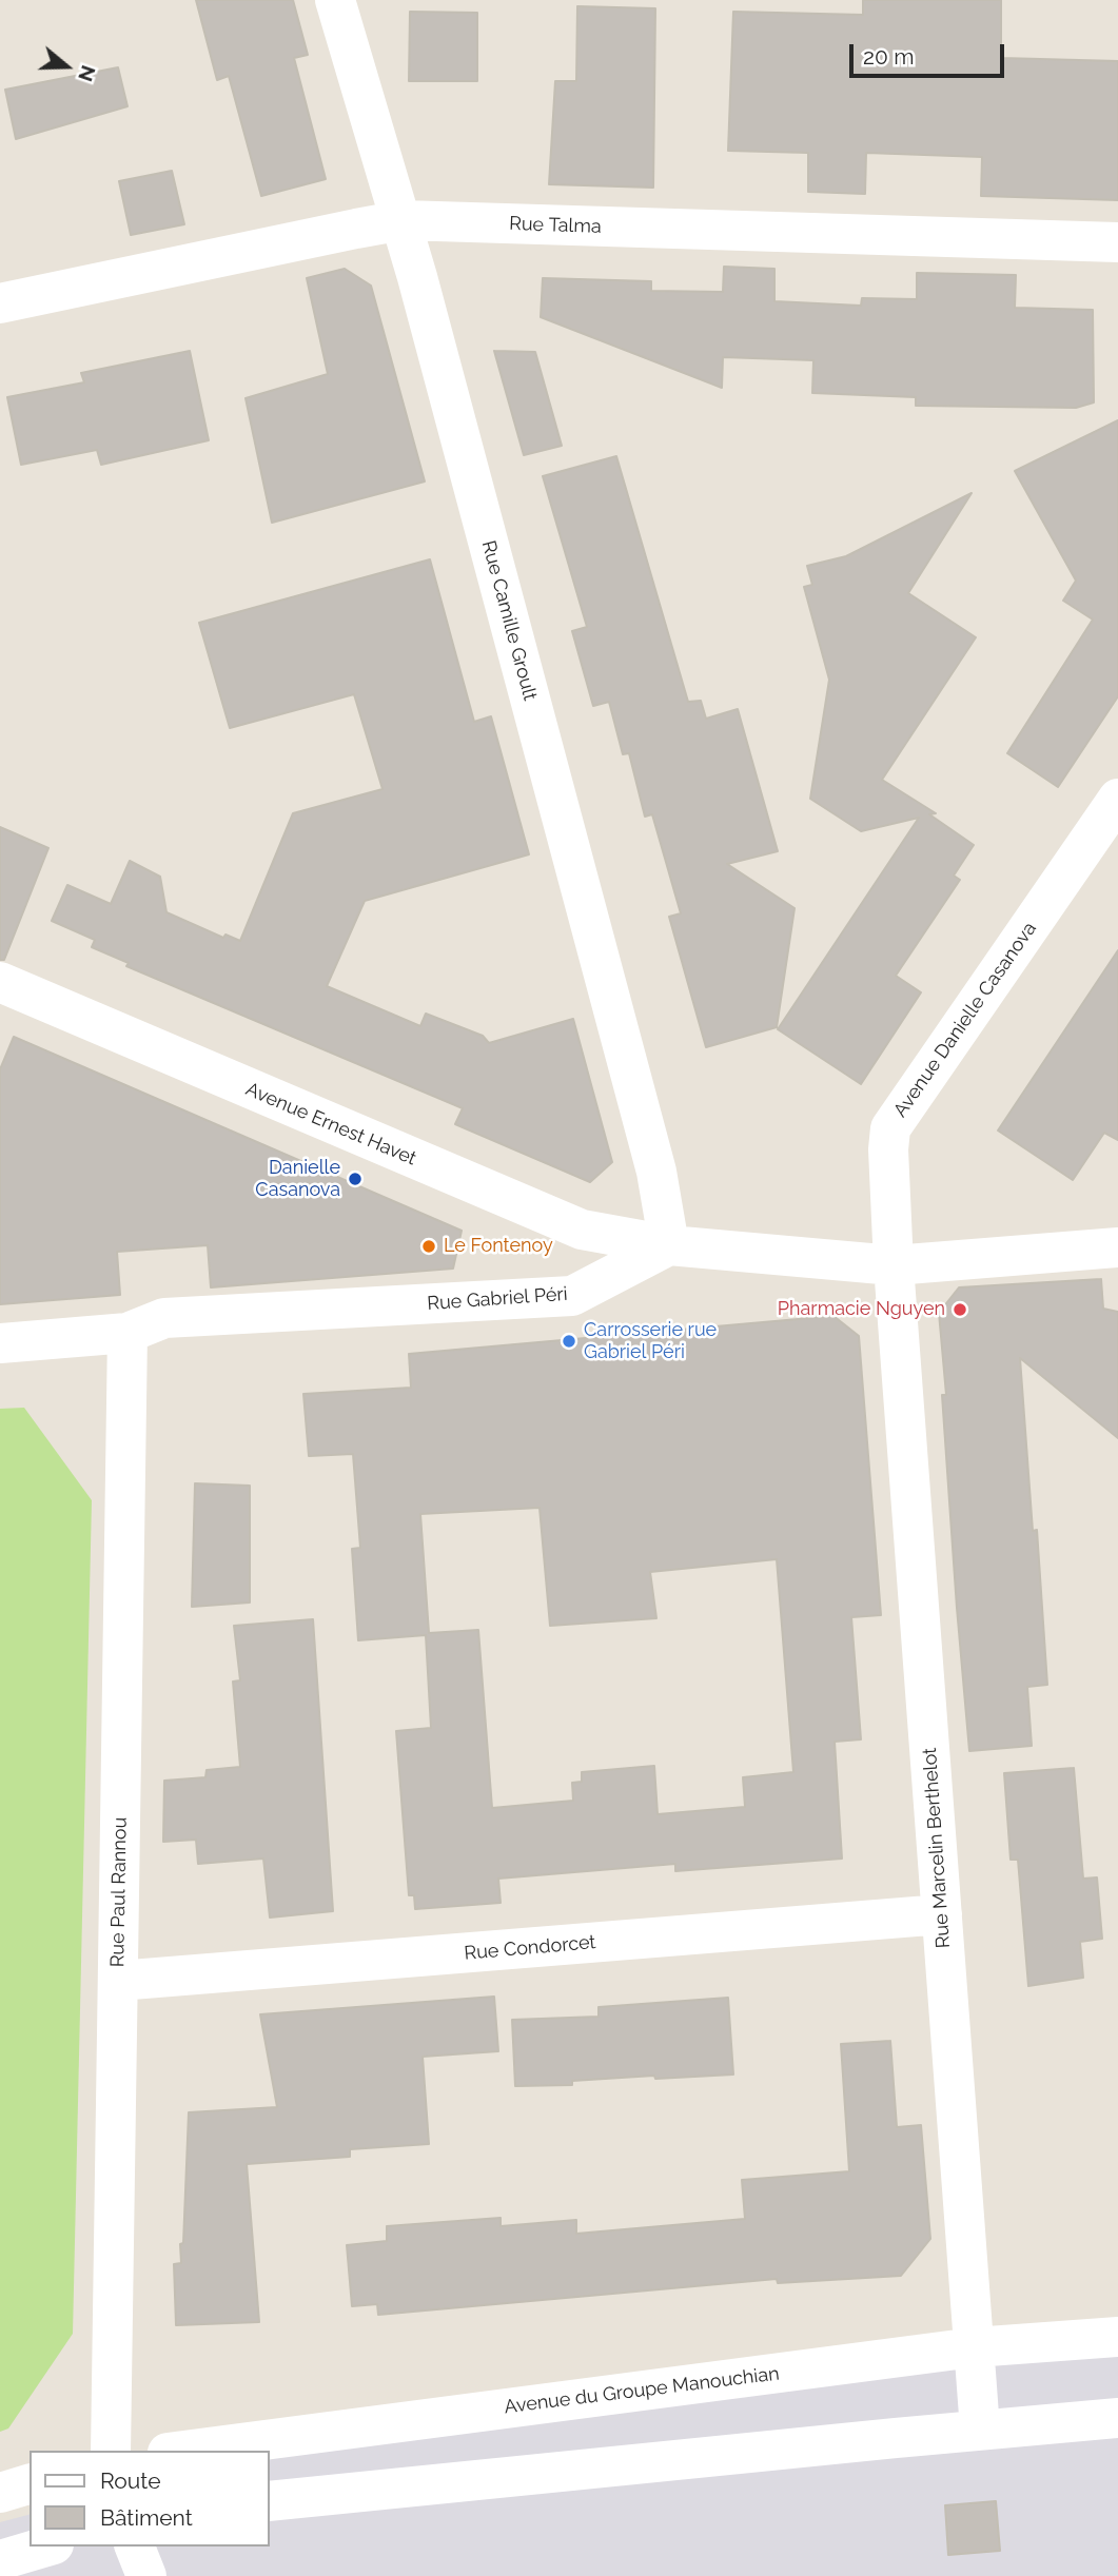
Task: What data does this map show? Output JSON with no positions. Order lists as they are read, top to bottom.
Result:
{
  "streets": {
    "street": [
      "Rue Talma",
      "Rue Camille Groult",
      "Avenue Danielle Casanova",
      "Avenue Ernest Havet",
      "Rue Gabriel Péri",
      "Rue Marcelin Berthelot",
      "Rue Paul Rannou",
      "Rue Condorcet",
      "Avenue du Groupe Manouchian"
    ]
  },
  "crossings": [
    ["Rue Talma", "Rue Camille Groult"],
    ["Rue Camille Groult", "Avenue Ernest Havet"],
    ["Rue Camille Groult", "Rue Gabriel Péri"],
    ["Avenue Danielle Casanova", "Rue Marcelin Berthelot"],
    ["Avenue Ernest Havet", "Rue Gabriel Péri"],
    ["Rue Gabriel Péri", "Rue Paul Rannou"],
    ["Rue Marcelin Berthelot", "Rue Condorcet"],
    ["Rue Marcelin Berthelot", "Avenue du Groupe Manouchian"],
    ["Rue Paul Rannou", "Rue Condorcet"]
  ],
  "places": [
    "Danielle Casanova",
    "Le Fontenoy",
    "Pharmacie Nguyen",
    "Carrosserie rue Gabriel Péri"
  ],
  "legend": ["Route", "Bâtiment"],
  "scale_bar": "20 m",
  "north": "right"
}
